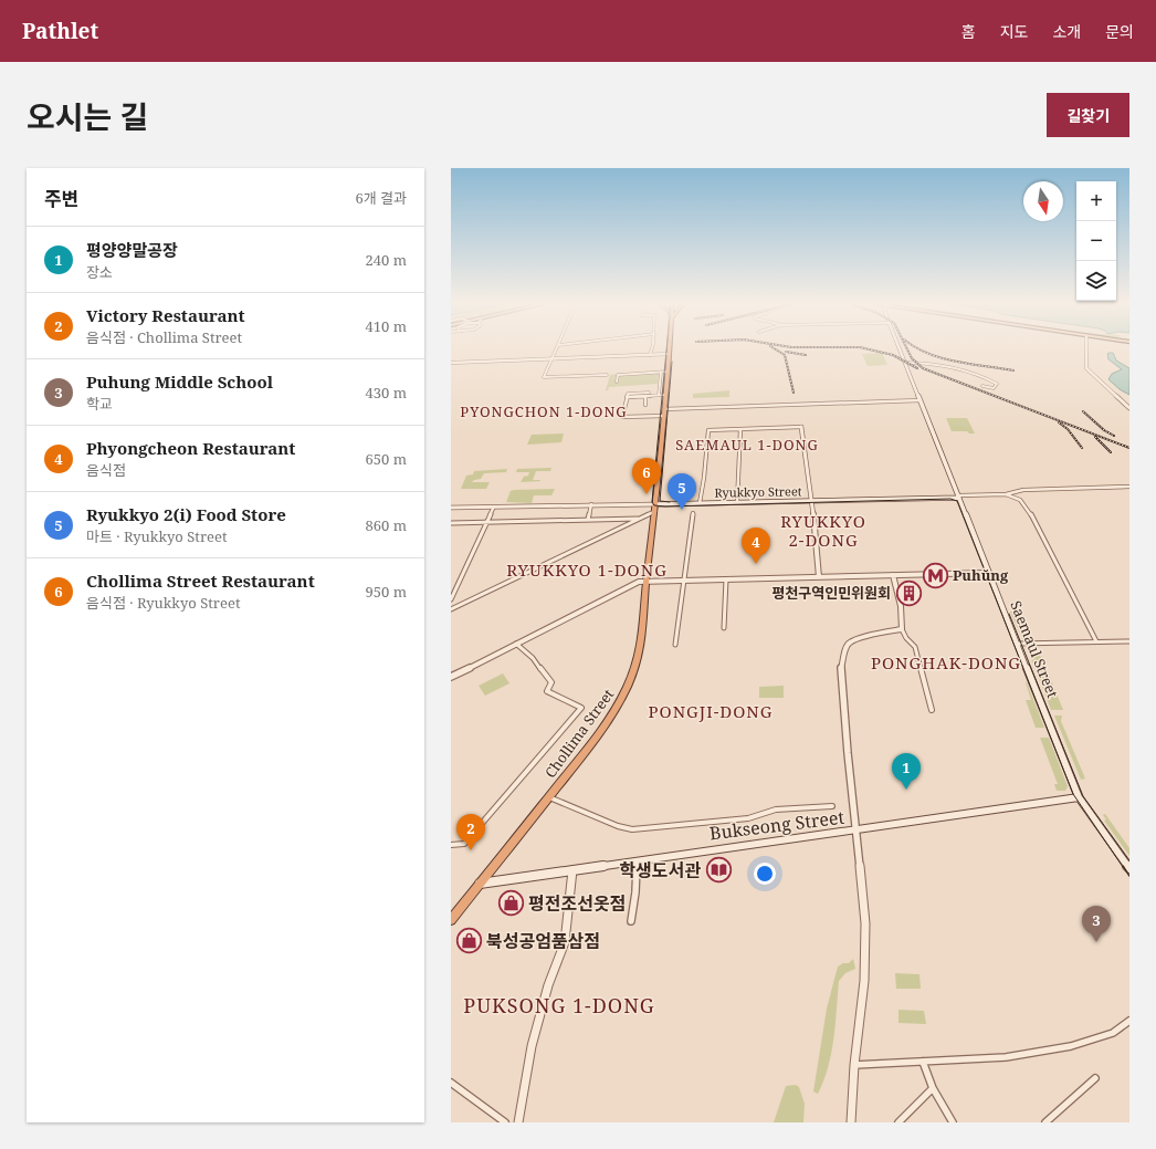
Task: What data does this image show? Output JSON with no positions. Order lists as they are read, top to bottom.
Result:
{
  "streets": {
    "highway": ["Chollima Street"],
    "main road": ["Ryukkyo Street", "Saemaul Street", "Bukseong Street"]
  },
  "crossings": [
    ["Ryukkyo Street", "Saemaul Street"],
    ["Ryukkyo Street", "Chollima Street"],
    ["Saemaul Street", "Bukseong Street"],
    ["Chollima Street", "Bukseong Street"]
  ],
  "districts": [
    "PYONGCHON 1-DONG",
    "SAEMAUL 1-DONG",
    "RYUKKYO 2-DONG",
    "RYUKKYO 1-DONG",
    "PONGHAK-DONG",
    "PONGJI-DONG",
    "PUKSONG 1-DONG"
  ],
  "places": {
    "metro station": ["Puhŭng"],
    "building": ["평천구역인민위원회"],
    "library": ["학생도서관"],
    "shop": ["평전조선옷점", "북성공엄품삼점"]
  },
  "north": "bottom",
  "page": {
    "header": "Pathlet",
    "nav": [
      "홈",
      "지도",
      "소개",
      "문의"
    ],
    "title": "오시는 길",
    "buttons": "길찾기",
    "heading": ["주변", "6개 결과"],
    "map_buttons": ["+", "−"],
    "list": [
      {
        "mark": "1",
        "name": "평양양말공장",
        "note": "장소",
        "value": "240 m"
      },
      {
        "mark": "2",
        "name": "Victory Restaurant",
        "note": "음식점 · Chollima Street",
        "value": "410 m"
      },
      {
        "mark": "3",
        "name": "Puhung Middle School",
        "note": "학교",
        "value": "430 m"
      },
      {
        "mark": "4",
        "name": "Phyongcheon Restaurant",
        "note": "음식점",
        "value": "650 m"
      },
      {
        "mark": "5",
        "name": "Ryukkyo 2(i) Food Store",
        "note": "마트 · Ryukkyo Street",
        "value": "860 m"
      },
      {
        "mark": "6",
        "name": "Chollima Street Restaurant",
        "note": "음식점 · Ryukkyo Street",
        "value": "950 m"
      }
    ],
    "pins": [
      "6",
      "5",
      "4",
      "1",
      "2",
      "3"
    ]
  }
}
